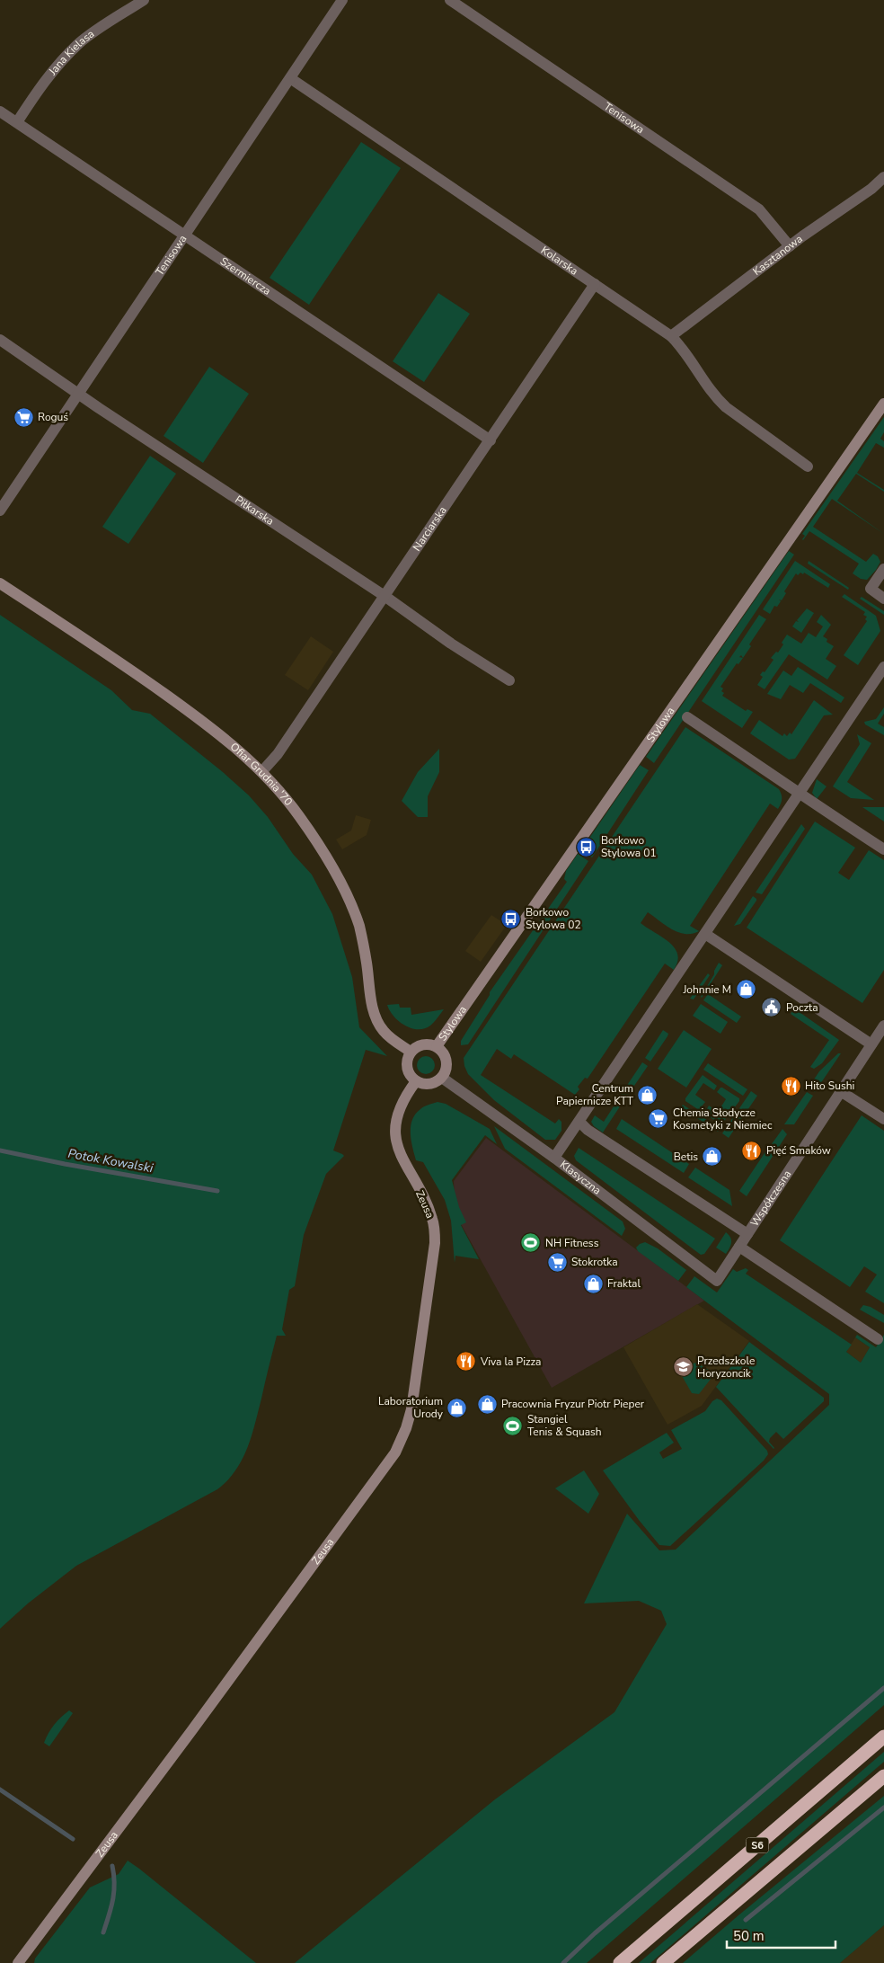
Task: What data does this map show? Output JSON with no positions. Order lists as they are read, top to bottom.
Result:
{
  "streets": {
    "highway": ["S6"],
    "street": [
      "Jana Kielasa",
      "Tenisowa",
      "Kasztanowa",
      "Kolarska",
      "Szermiercza",
      "Piłkarska",
      "Narciarska",
      "Stylowa",
      "Ofiar Grudnia '70",
      "Klasyczna",
      "Współczesna",
      "Zeusa"
    ]
  },
  "crossings": [
    ["Jana Kielasa", "Szermiercza"],
    ["Tenisowa", "Kasztanowa"],
    ["Tenisowa", "Kolarska"],
    ["Tenisowa", "Szermiercza"],
    ["Tenisowa", "Piłkarska"],
    ["Kasztanowa", "Kolarska"],
    ["Kolarska", "Narciarska"],
    ["Szermiercza", "Narciarska"],
    ["Piłkarska", "Narciarska"],
    ["Narciarska", "Ofiar Grudnia '70"],
    ["Stylowa", "Ofiar Grudnia '70"],
    ["Stylowa", "Klasyczna"],
    ["Stylowa", "Zeusa"],
    ["Ofiar Grudnia '70", "Klasyczna"],
    ["Ofiar Grudnia '70", "Zeusa"],
    ["Klasyczna", "Współczesna"],
    ["Klasyczna", "Zeusa"]
  ],
  "water": ["Potok Kowalski"],
  "places": {
    "supermarket": ["Roguś", "Chemia Słodycze Kosmetyki z Niemiec", "Stokrotka"],
    "bus stop": ["Borkowo Stylowa 01", "Borkowo Stylowa 02"],
    "shop": [
      "Johnnie M",
      "Centrum Papiernicze KTT",
      "Betis",
      "Fraktal",
      "Pracownia Fryzur Piotr Pieper",
      "Laboratorium Urody"
    ],
    "public building": ["Poczta"],
    "restaurant": ["Hito Sushi", "Pięć Smaków", "Viva la Pizza"],
    "sports": ["NH Fitness", "Stangiel Tenis & Squash"],
    "school or university": ["Przedszkole Horyzoncik"]
  },
  "scale_bar": "50 m"
}
